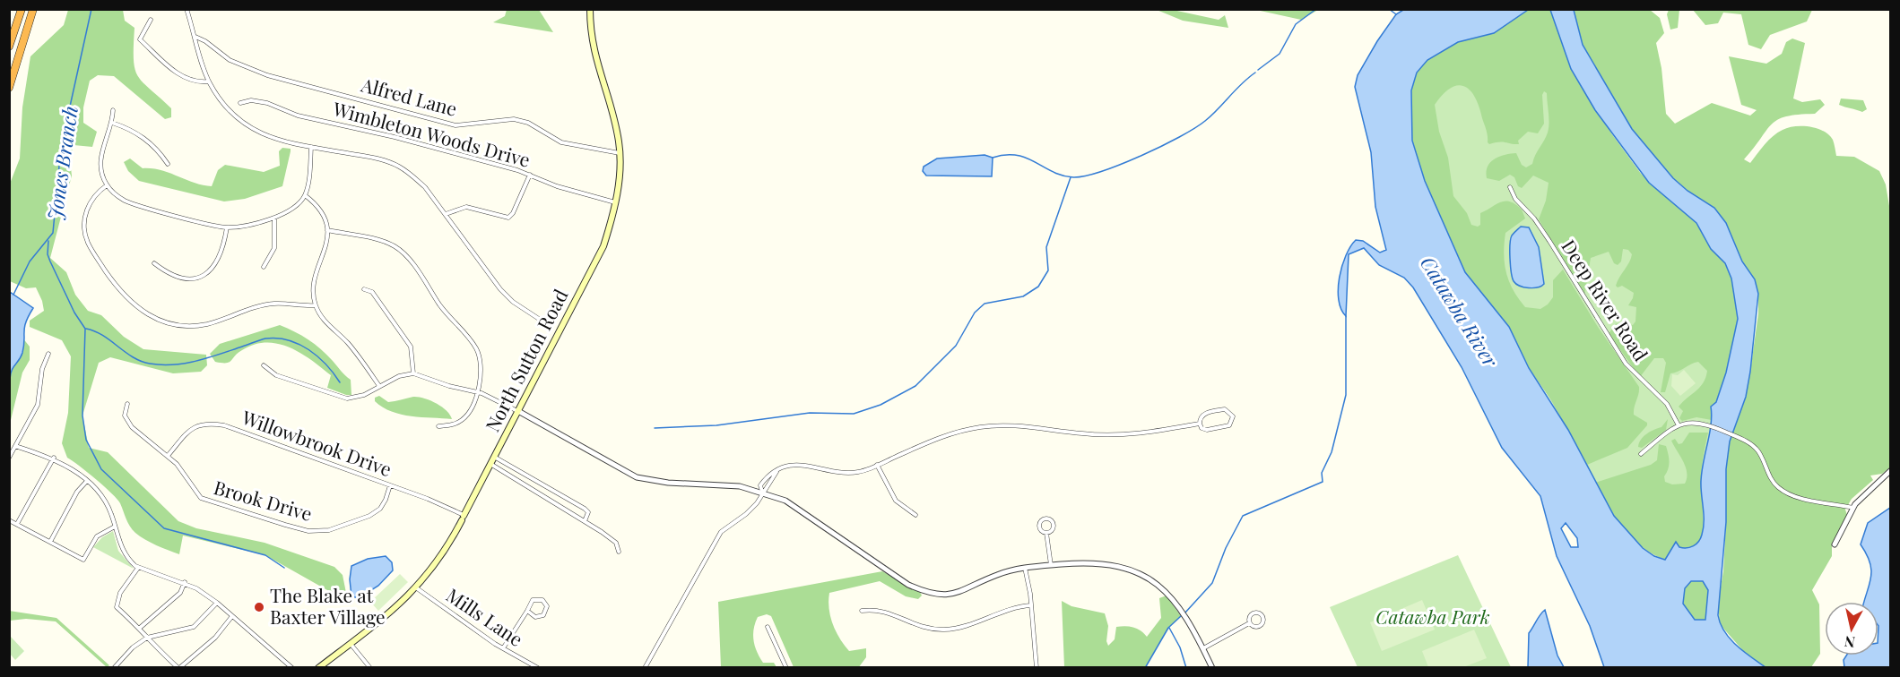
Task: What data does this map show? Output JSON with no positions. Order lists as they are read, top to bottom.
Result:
{
  "streets": {
    "main road": ["North Sutton Road"],
    "street": [
      "Alfred Lane",
      "Wimbleton Woods Drive",
      "Deep River Road",
      "Willowbrook Drive",
      "Brook Drive",
      "Mills Lane"
    ]
  },
  "crossings": [
    ["Alfred Lane", "North Sutton Road"],
    ["Wimbleton Woods Drive", "North Sutton Road"],
    ["North Sutton Road", "Willowbrook Drive"],
    ["North Sutton Road", "Mills Lane"],
    ["Willowbrook Drive", "Brook Drive"]
  ],
  "water": ["Jones Branch", "Catawba River"],
  "parks": ["Catawba Park"],
  "places": ["The Blake at Baxter Village"],
  "north": "bottom"
}
